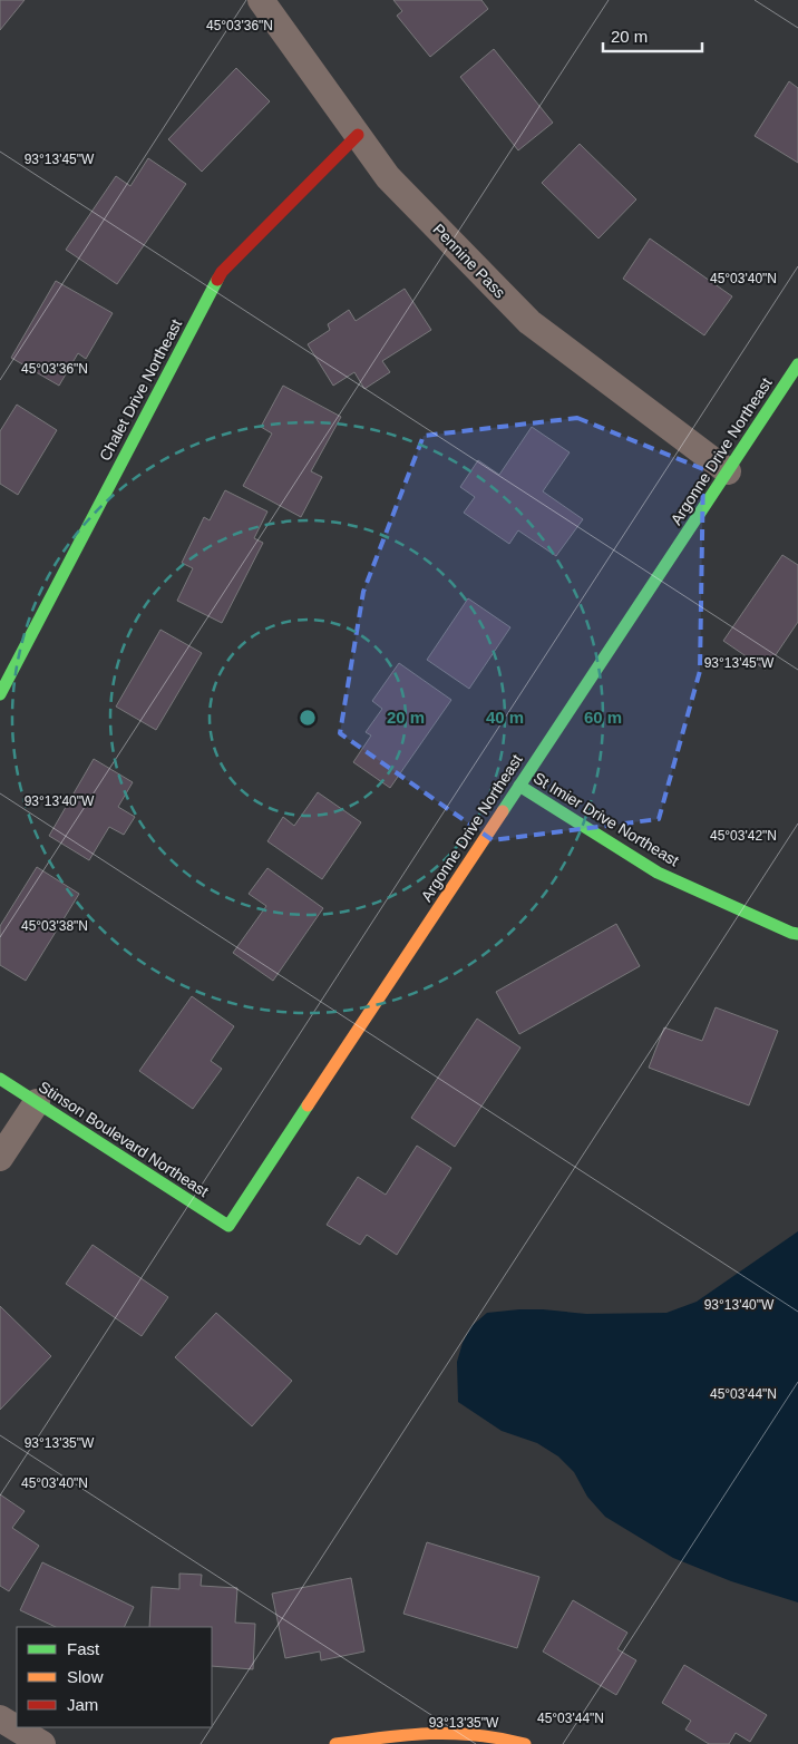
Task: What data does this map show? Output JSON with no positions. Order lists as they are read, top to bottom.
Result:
{
  "streets": {
    "street": [
      "Pennine Pass",
      "Chalet Drive Northeast",
      "Argonne Drive Northeast",
      "St Imier Drive Northeast",
      "Stinson Boulevard Northeast"
    ]
  },
  "crossings": [
    ["Pennine Pass", "Chalet Drive Northeast"],
    ["Pennine Pass", "Argonne Drive Northeast"],
    ["Argonne Drive Northeast", "St Imier Drive Northeast"],
    ["Argonne Drive Northeast", "Stinson Boulevard Northeast"]
  ],
  "legend": ["Fast", "Slow", "Jam"],
  "scale_bar": "20 m",
  "coordinates": [
    "45°03'36\"N",
    "93°13'45\"W",
    "45°03'40\"N",
    "93°13'40\"W",
    "45°03'42\"N",
    "45°03'38\"N",
    "45°03'44\"N",
    "93°13'35\"W"
  ],
  "rings": ["20 m", "40 m", "60 m"]
}
